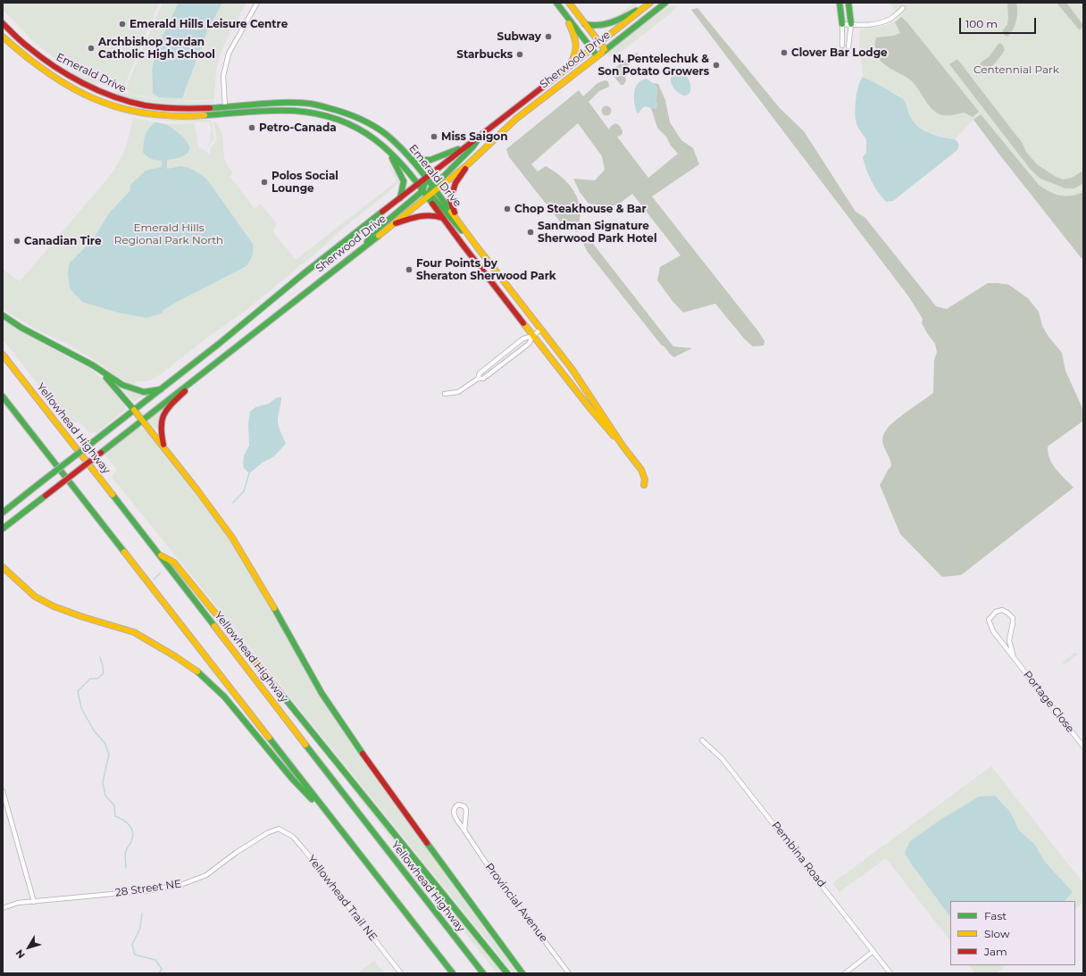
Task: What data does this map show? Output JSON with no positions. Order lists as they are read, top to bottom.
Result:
{
  "streets": {
    "main road": ["Sherwood Drive", "Emerald Drive", "Yellowhead Highway"],
    "street": [
      "Portage Close",
      "Pembina Road",
      "28 Street NE",
      "Yellowhead Trail NE",
      "Provincial Avenue"
    ]
  },
  "crossings": [
    ["Sherwood Drive", "Emerald Drive"],
    ["28 Street NE", "Yellowhead Trail NE"]
  ],
  "parks": ["Centennial Park", "Emerald Hills Regional Park North"],
  "places": [
    "Emerald Hills Leisure Centre",
    "Subway",
    "Archbishop Jordan Catholic High School",
    "Clover Bar Lodge",
    "Starbucks",
    "N. Pentelechuk & Son Potato Growers",
    "Petro-Canada",
    "Miss Saigon",
    "Polos Social Lounge",
    "Chop Steakhouse & Bar",
    "Sandman Signature Sherwood Park Hotel",
    "Canadian Tire",
    "Four Points by Sheraton Sherwood Park"
  ],
  "legend": ["Fast", "Slow", "Jam"],
  "scale_bar": "100 m",
  "north": "bottom left"
}
